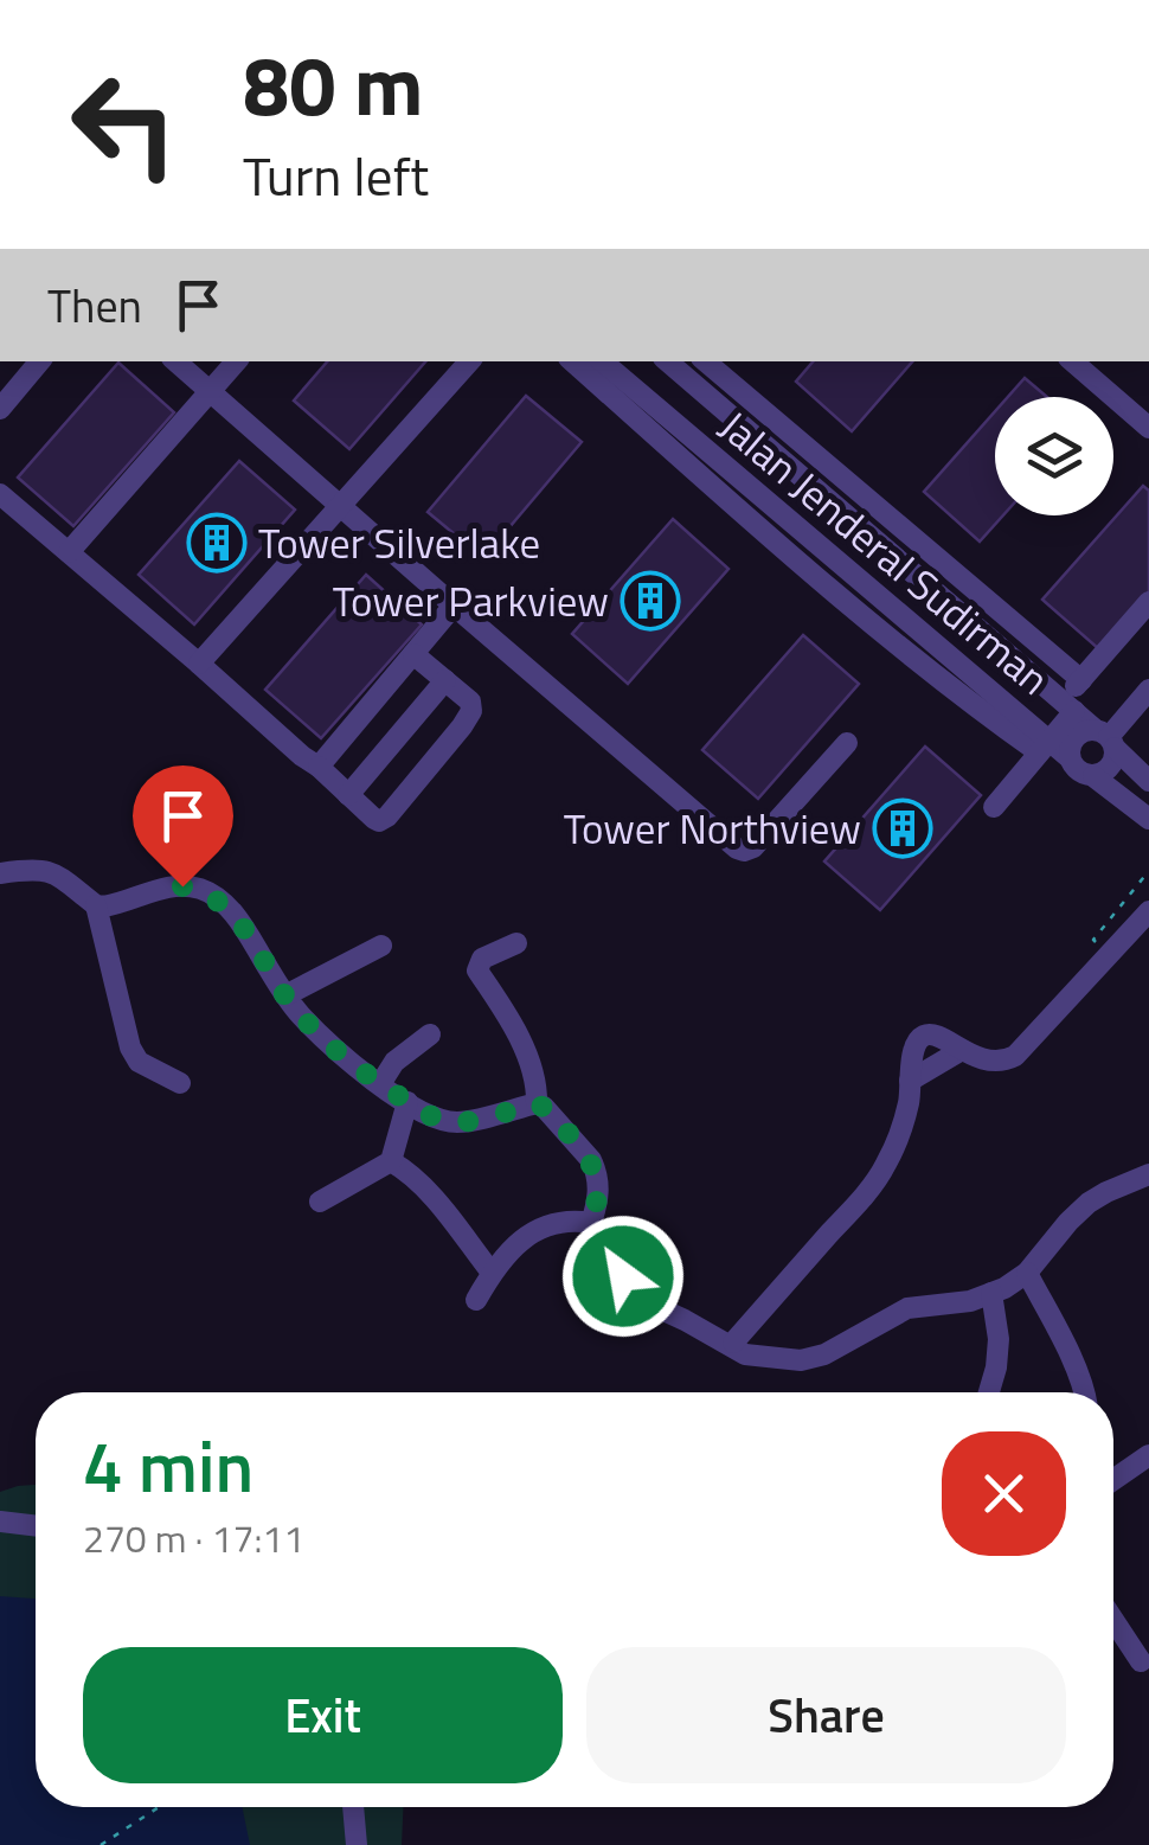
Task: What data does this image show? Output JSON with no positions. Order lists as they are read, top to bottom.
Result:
{
  "streets": {
    "street": ["Jalan Jenderal Sudirman"]
  },
  "places": {
    "building": ["Tower Silverlake", "Tower Parkview", "Tower Northview"]
  },
  "page": {
    "turn": ["80 m", "Turn left"],
    "then": "Then",
    "heading": ["4 min", "270 m · 17:11"],
    "buttons": ["Exit", "Share"]
  }
}
